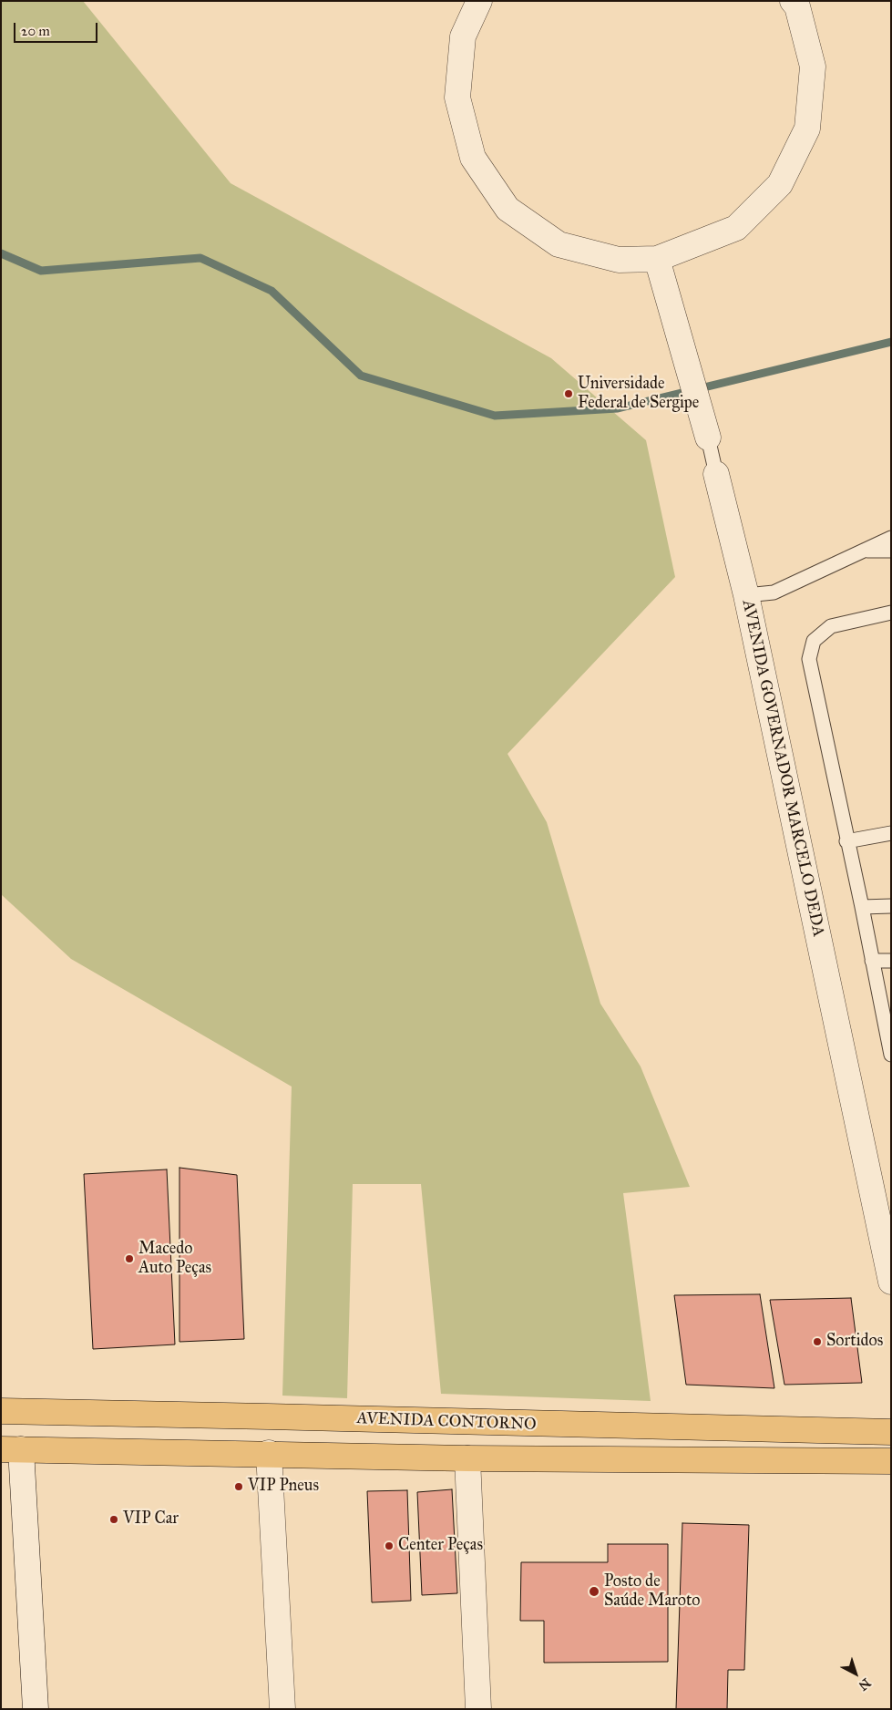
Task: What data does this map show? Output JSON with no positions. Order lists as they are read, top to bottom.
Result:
{
  "streets": {
    "main road": ["AVENIDA CONTORNO"],
    "street": ["AVENIDA GOVERNADOR MARCELO DEDA"]
  },
  "places": [
    "Universidade Federal de Sergipe",
    "Macedo Auto Peças",
    "Sortidos",
    "VIP Pneus",
    "VIP Car",
    "Center Peças",
    "Posto de Saúde Maroto"
  ],
  "scale_bar": "20 m",
  "north": "bottom right"
}
